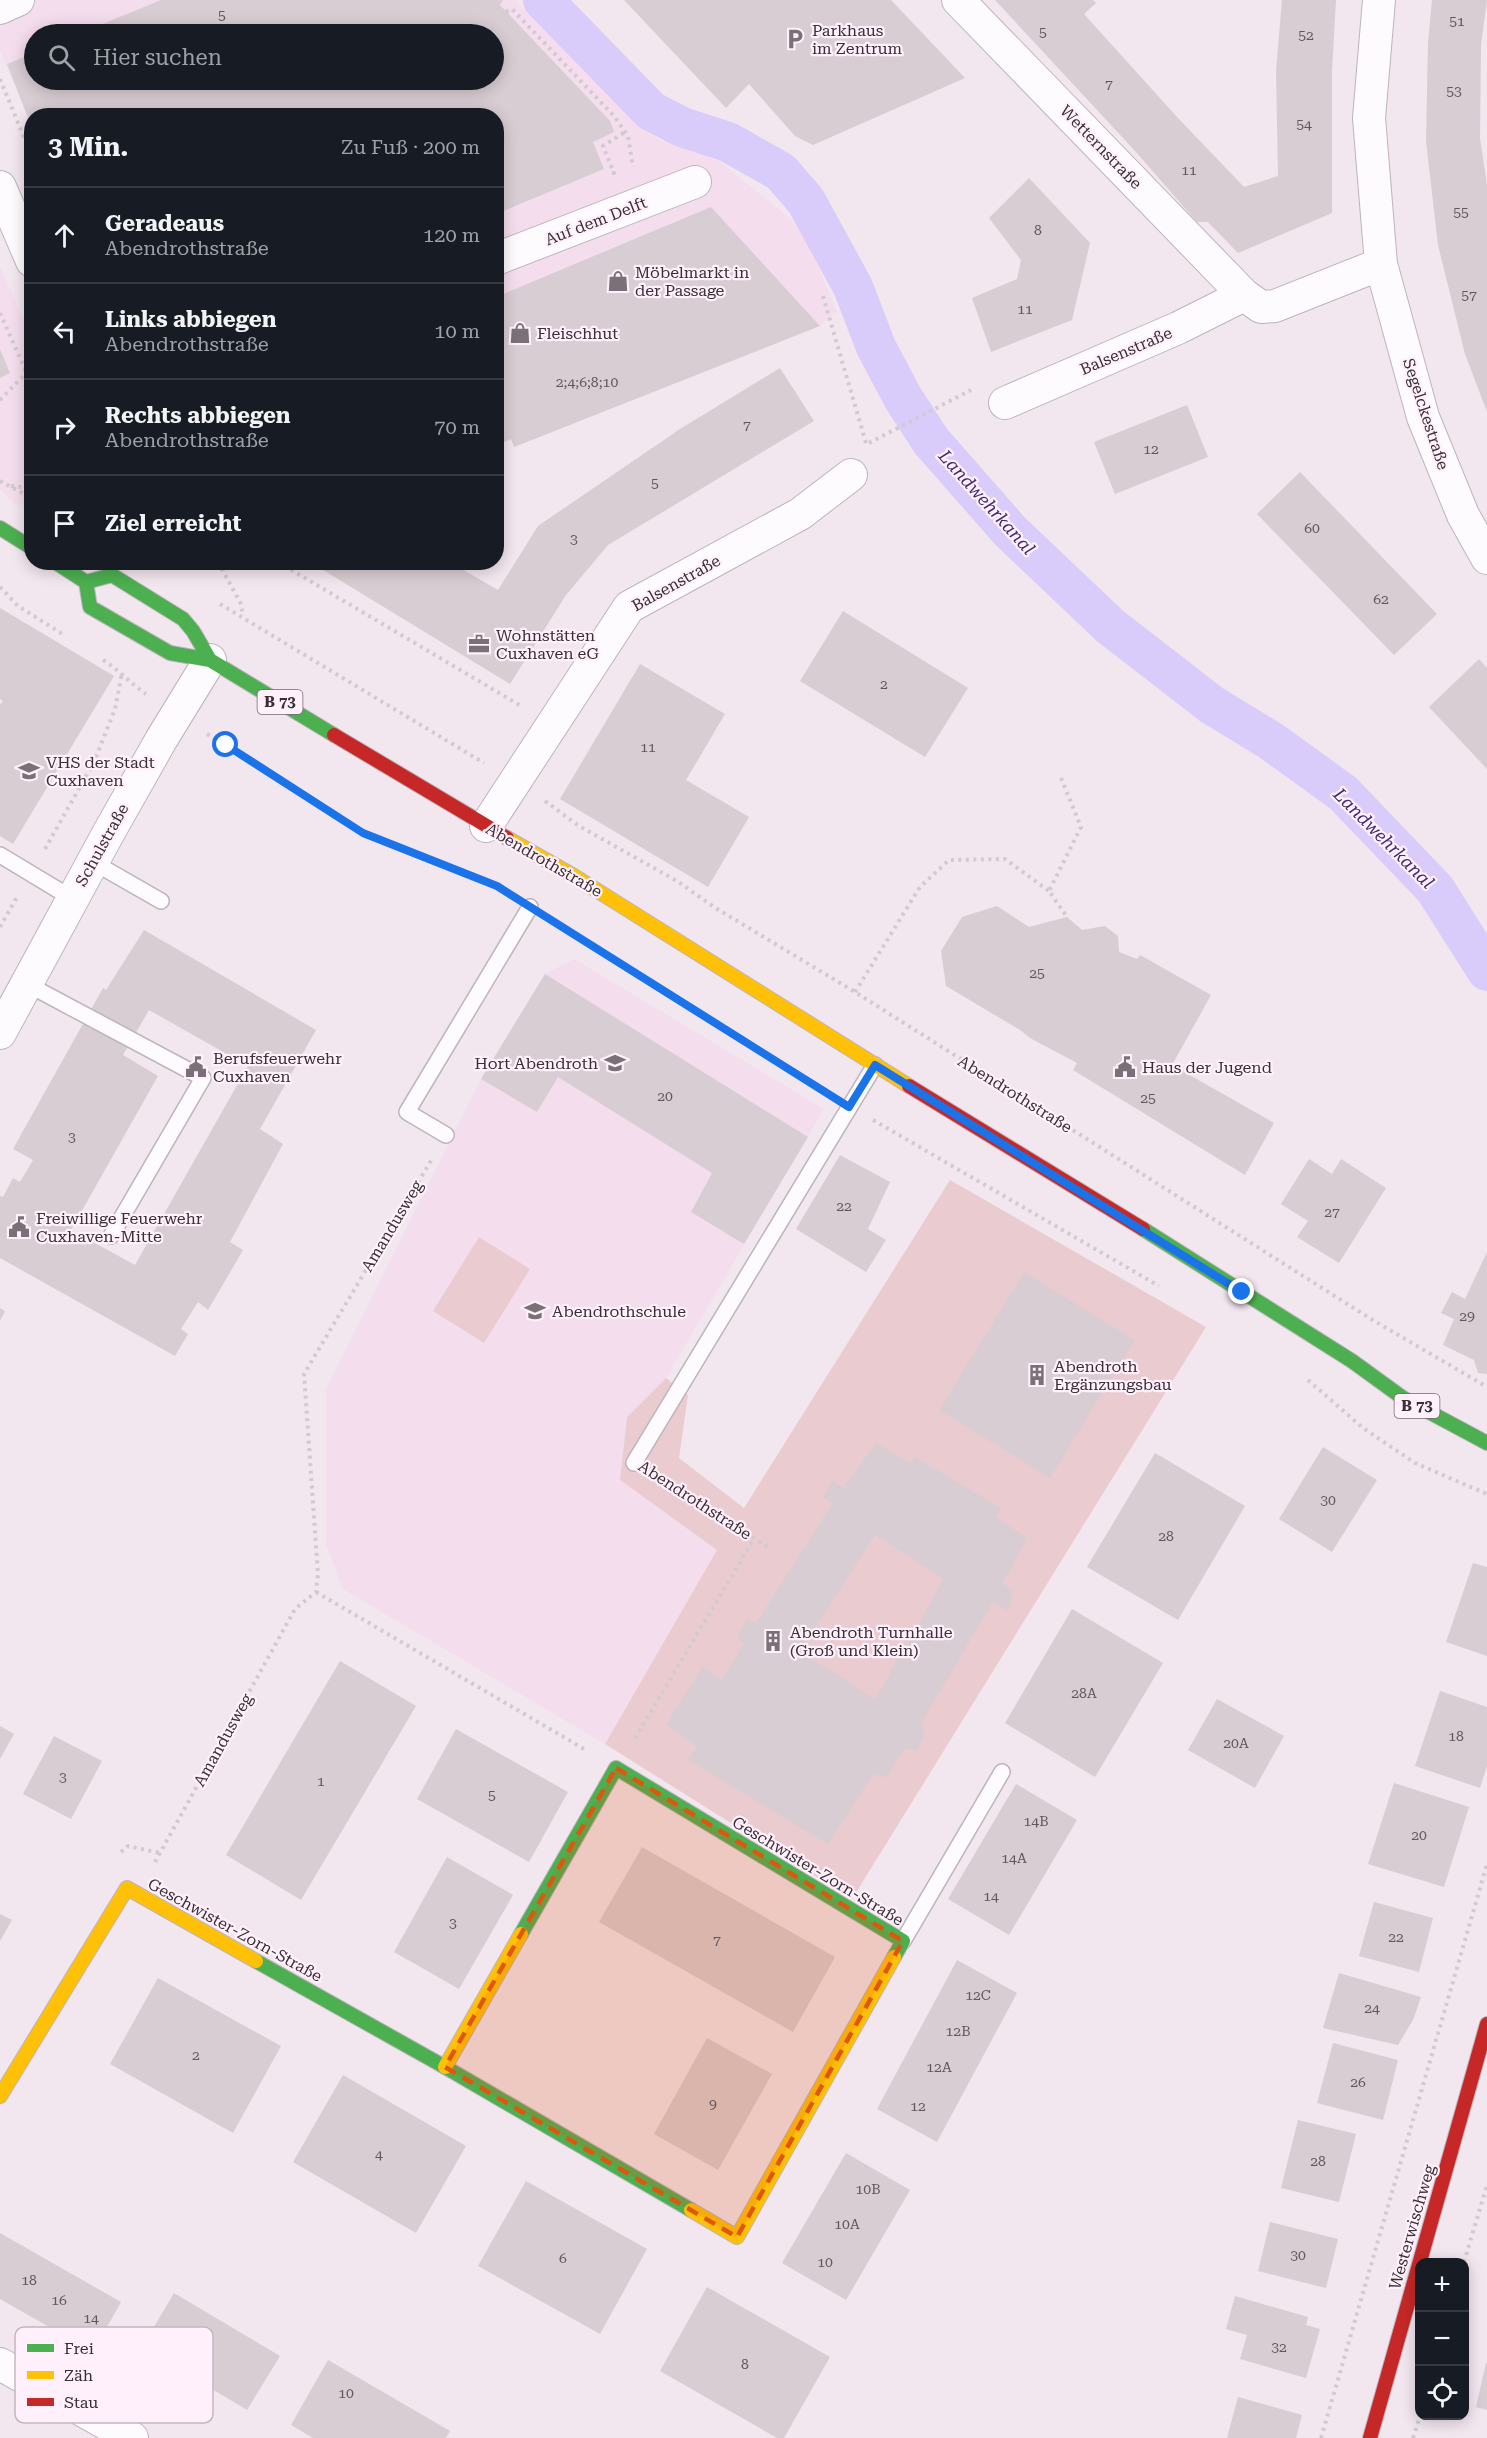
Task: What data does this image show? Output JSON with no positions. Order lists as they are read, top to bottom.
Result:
{
  "streets": {
    "street": [
      "Wetternstraße",
      "Auf dem Delft",
      "Balsenstraße",
      "Segelckestraße",
      "B 73",
      "Schulstraße",
      "Abendrothstraße",
      "Geschwister-Zorn-Straße",
      "Westerwischweg"
    ],
    "path": ["Amandusweg"]
  },
  "crossings": [
    ["Wetternstraße", "Balsenstraße"],
    ["Balsenstraße", "Abendrothstraße"],
    ["Schulstraße", "Abendrothstraße"],
    ["Amandusweg", "Geschwister-Zorn-Straße"]
  ],
  "water": ["Landwehrkanal"],
  "places": {
    "parking": ["Parkhaus im Zentrum"],
    "shop": ["Möbelmarkt in der Passage", "Fleischhut"],
    "office": ["Wohnstätten Cuxhaven eG"],
    "school or university": ["VHS der Stadt Cuxhaven", "Hort Abendroth", "Abendrothschule"],
    "public building": ["Berufsfeuerwehr Cuxhaven", "Haus der Jugend", "Freiwillige Feuerwehr Cuxhaven-Mitte"],
    "building": ["Abendroth Ergänzungsbau", "Abendroth Turnhalle (Groß und Klein)"]
  },
  "house_numbers": [
    "5",
    "51",
    "5",
    "52",
    "7",
    "53",
    "54",
    "11",
    "55",
    "8",
    "57",
    "11",
    "2;4;6;8;10",
    "7",
    "12",
    "5",
    "60",
    "3",
    "62",
    "2",
    "11",
    "25",
    "20",
    "25",
    "3",
    "22",
    "27",
    "29",
    "30",
    "28",
    "28A",
    "18",
    "20A",
    "3",
    "1",
    "5",
    "14B",
    "20",
    "14A",
    "14",
    "3",
    "22",
    "7",
    "12C",
    "24",
    "12B",
    "2",
    "12A",
    "26",
    "9",
    "12",
    "4",
    "28",
    "10B",
    "10A",
    "30",
    "6",
    "10",
    "18",
    "16",
    "14",
    "32",
    "8",
    "10"
  ],
  "legend": ["Frei", "Zäh", "Stau"],
  "page": {
    "search": "Hier suchen",
    "heading": ["3 Min.", "Zu Fuß · 200 m"],
    "list": [
      ["Geradeaus", "Abendrothstraße", "120 m"],
      ["Links abbiegen", "Abendrothstraße", "10 m"],
      ["Rechts abbiegen", "Abendrothstraße", "70 m"],
      "Ziel erreicht"
    ],
    "map_buttons": ["+", "−"]
  }
}
